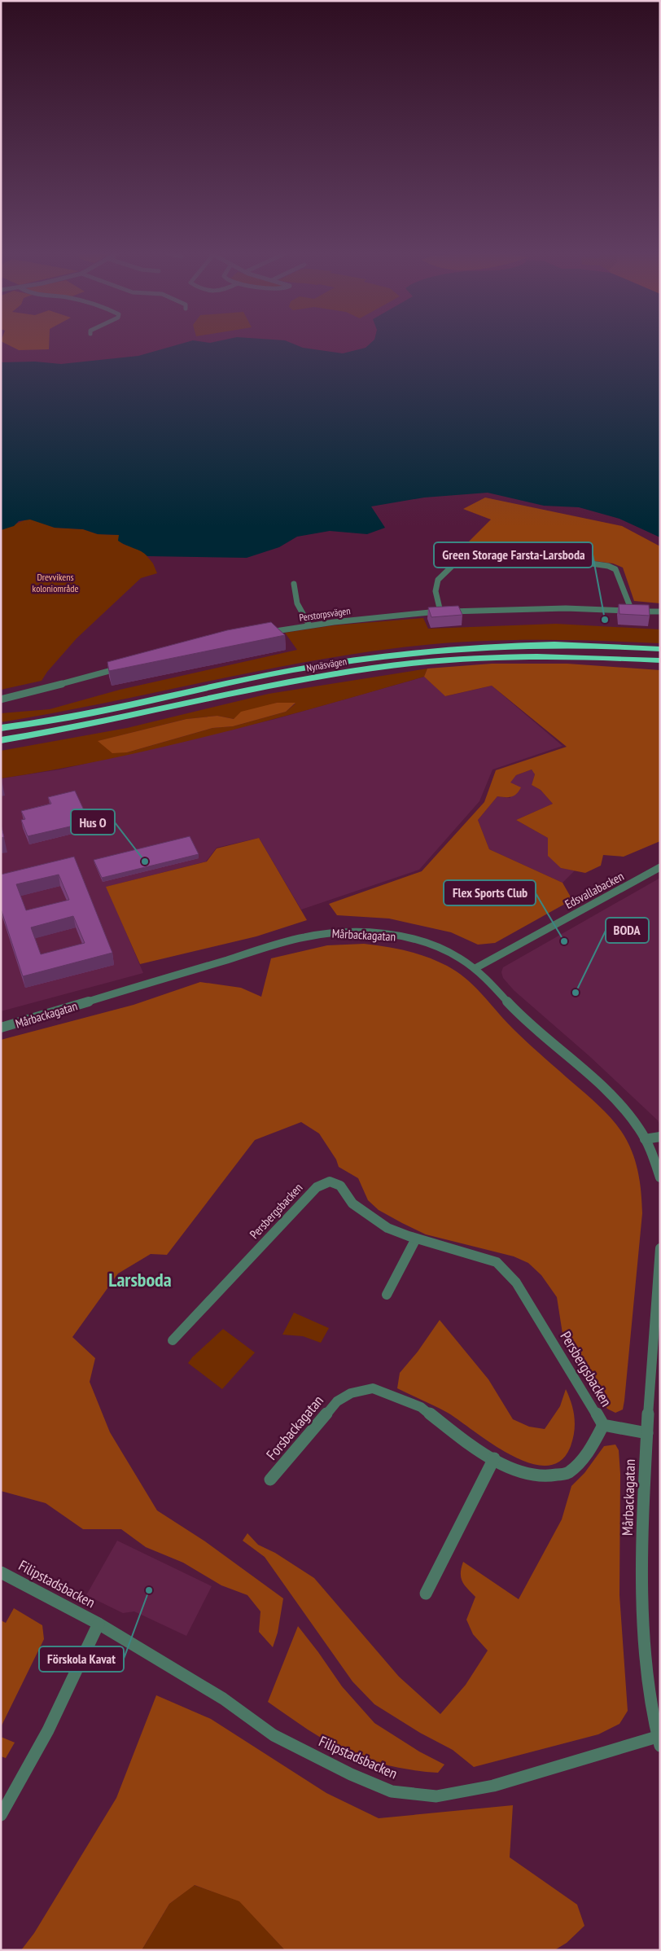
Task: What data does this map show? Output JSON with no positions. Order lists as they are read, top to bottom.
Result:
{
  "streets": {
    "highway": ["Nynäsvägen"],
    "street": [
      "Perstorpsvägen",
      "Edsvallabacken",
      "Mårbackagatan",
      "Persbergsbacken",
      "Forsbackagatan",
      "Filipstadsbacken"
    ]
  },
  "crossings": [
    ["Edsvallabacken", "Mårbackagatan"],
    ["Mårbackagatan", "Persbergsbacken"],
    ["Mårbackagatan", "Filipstadsbacken"],
    ["Persbergsbacken", "Forsbackagatan"]
  ],
  "districts": ["Larsboda"],
  "parks": ["Drevvikens koloniområde"],
  "places": [
    "Green Storage Farsta-Larsboda",
    "Hus O",
    "Flex Sports Club",
    "BODA",
    "Förskola Kavat"
  ]
}
